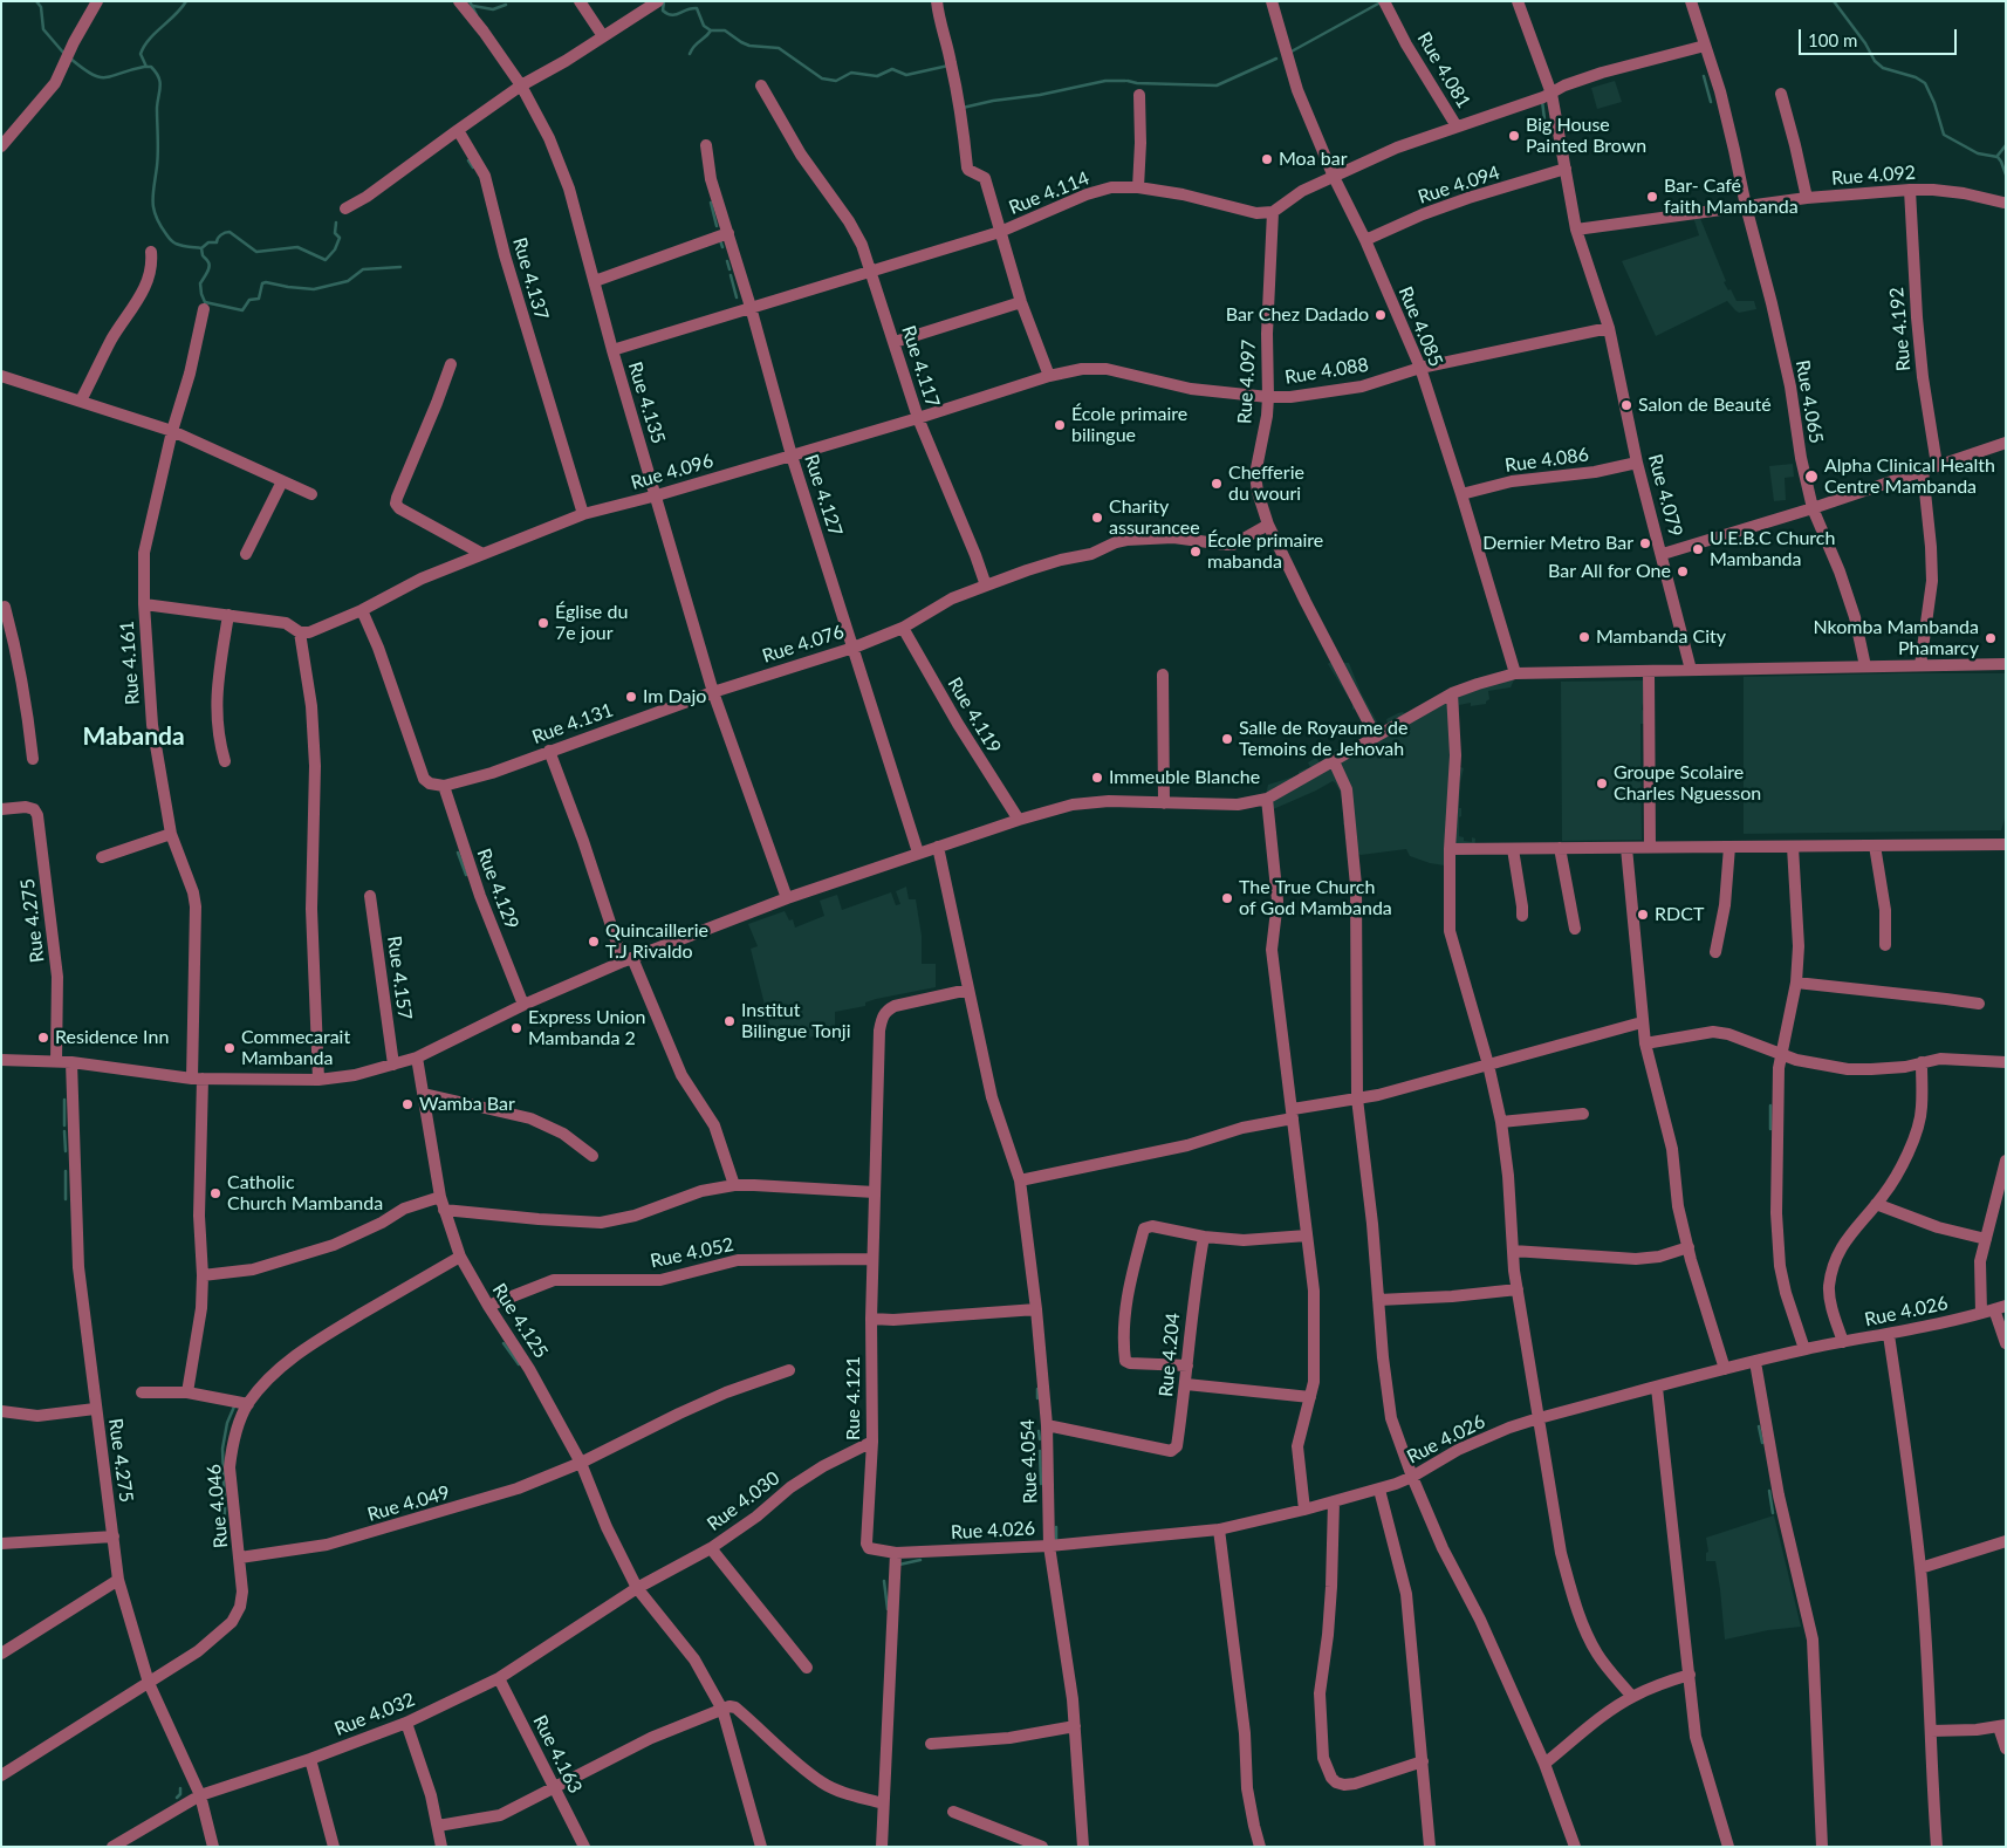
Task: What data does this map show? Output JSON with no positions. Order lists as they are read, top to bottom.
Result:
{
  "streets": {
    "street": [
      "Rue 4.081",
      "Rue 4.092",
      "Rue 4.094",
      "Rue 4.114",
      "Rue 4.137",
      "Rue 4.085",
      "Rue 4.192",
      "Rue 4.117",
      "Rue 4.088",
      "Rue 4.097",
      "Rue 4.065",
      "Rue 4.135",
      "Rue 4.086",
      "Rue 4.096",
      "Rue 4.127",
      "Rue 4.079",
      "Rue 4.076",
      "Rue 4.161",
      "Rue 4.119",
      "Rue 4.131",
      "Rue 4.129",
      "Rue 4.275",
      "Rue 4.157",
      "Rue 4.052",
      "Rue 4.026",
      "Rue 4.125",
      "Rue 4.204",
      "Rue 4.121",
      "Rue 4.054",
      "Rue 4.030",
      "Rue 4.049",
      "Rue 4.046",
      "Rue 4.032",
      "Rue 4.163"
    ]
  },
  "crossings": [
    ["Rue 4.092", "Rue 4.192"],
    ["Rue 4.092", "Rue 4.065"],
    ["Rue 4.092", "Rue 4.079"],
    ["Rue 4.094", "Rue 4.085"],
    ["Rue 4.094", "Rue 4.079"],
    ["Rue 4.114", "Rue 4.117"],
    ["Rue 4.114", "Rue 4.097"],
    ["Rue 4.114", "Rue 4.135"],
    ["Rue 4.114", "Rue 4.127"],
    ["Rue 4.137", "Rue 4.096"],
    ["Rue 4.085", "Rue 4.088"],
    ["Rue 4.085", "Rue 4.086"],
    ["Rue 4.117", "Rue 4.096"],
    ["Rue 4.088", "Rue 4.097"],
    ["Rue 4.088", "Rue 4.096"],
    ["Rue 4.088", "Rue 4.079"],
    ["Rue 4.135", "Rue 4.096"],
    ["Rue 4.135", "Rue 4.076"],
    ["Rue 4.135", "Rue 4.131"],
    ["Rue 4.086", "Rue 4.079"],
    ["Rue 4.096", "Rue 4.127"],
    ["Rue 4.127", "Rue 4.076"],
    ["Rue 4.076", "Rue 4.119"],
    ["Rue 4.076", "Rue 4.131"],
    ["Rue 4.131", "Rue 4.129"],
    ["Rue 4.275", "Rue 4.046"],
    ["Rue 4.275", "Rue 4.032"],
    ["Rue 4.052", "Rue 4.125"],
    ["Rue 4.052", "Rue 4.121"],
    ["Rue 4.026", "Rue 4.121"],
    ["Rue 4.026", "Rue 4.054"],
    ["Rue 4.125", "Rue 4.030"],
    ["Rue 4.125", "Rue 4.049"],
    ["Rue 4.125", "Rue 4.046"],
    ["Rue 4.125", "Rue 4.032"],
    ["Rue 4.204", "Rue 4.054"],
    ["Rue 4.121", "Rue 4.054"],
    ["Rue 4.121", "Rue 4.030"],
    ["Rue 4.030", "Rue 4.032"],
    ["Rue 4.049", "Rue 4.046"],
    ["Rue 4.032", "Rue 4.163"]
  ],
  "districts": ["Mabanda"],
  "places": [
    "Big House Painted Brown",
    "Moa bar",
    "Bar- Café faith Mambanda",
    "Bar Chez Dadado",
    "Salon de Beauté",
    "École primaire bilingue",
    "Alpha Clinical Health Centre Mambanda",
    "Chefferie du wouri",
    "Charity assurancee",
    "Dernier Metro Bar",
    "U.E.B.C Church Mambanda",
    "École primaire mabanda",
    "Bar All for One",
    "Église du 7e jour",
    "Mambanda City",
    "Nkomba Mambanda Phamarcy",
    "Im Dajo",
    "Salle de Royaume de Temoins de Jehovah",
    "Immeuble Blanche",
    "Groupe Scolaire Charles Nguesson",
    "The True Church of God Mambanda",
    "RDCT",
    "Quincaillerie T.J Rivaldo",
    "Institut Bilingue Tonji",
    "Express Union Mambanda 2",
    "Residence Inn",
    "Commecarait Mambanda",
    "Wamba Bar",
    "Catholic Church Mambanda"
  ],
  "scale_bar": "100 m"
}
